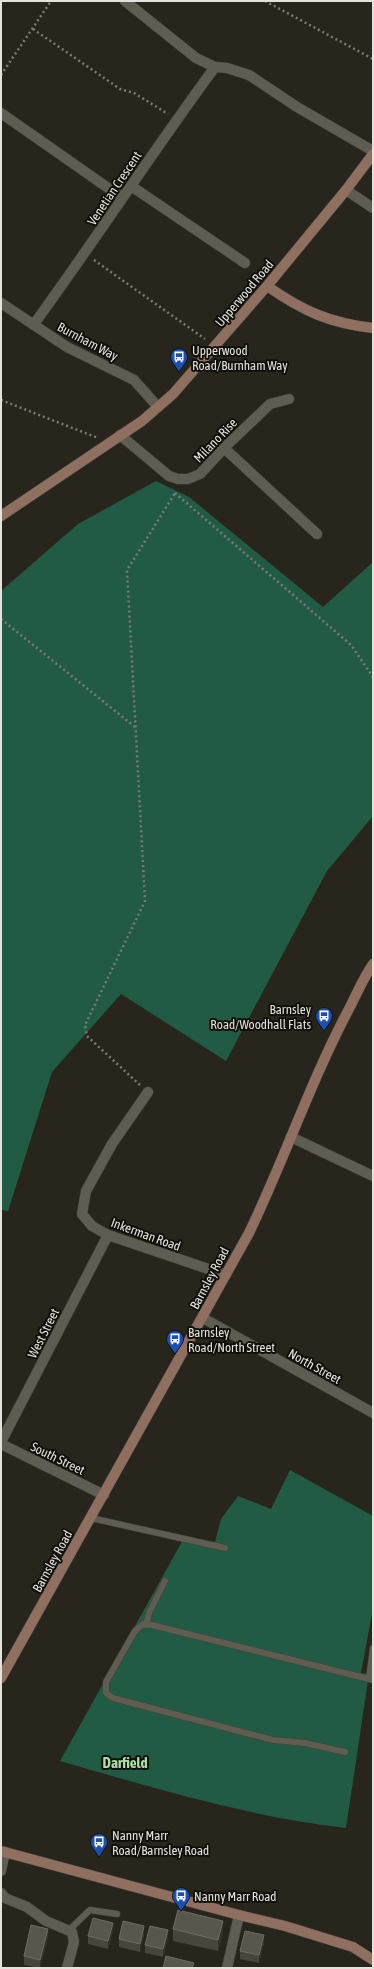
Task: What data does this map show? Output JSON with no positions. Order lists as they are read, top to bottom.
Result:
{
  "streets": {
    "street": [
      "Venetian Crescent",
      "Upperwood Road",
      "Burnham Way",
      "Milano Rise",
      "Inkerman Road",
      "Barnsley Road",
      "West Street",
      "North Street",
      "South Street"
    ]
  },
  "crossings": [
    ["Venetian Crescent", "Burnham Way"],
    ["Upperwood Road", "Burnham Way"],
    ["Upperwood Road", "Milano Rise"],
    ["Inkerman Road", "Barnsley Road"],
    ["Inkerman Road", "West Street"],
    ["Barnsley Road", "North Street"],
    ["Barnsley Road", "South Street"],
    ["West Street", "South Street"]
  ],
  "districts": ["Darfield"],
  "places": {
    "bus stop": [
      "Upperwood Road/Burnham Way",
      "Barnsley Road/Woodhall Flats",
      "Barnsley Road/North Street",
      "Nanny Marr Road/Barnsley Road",
      "Nanny Marr Road"
    ]
  }
}
